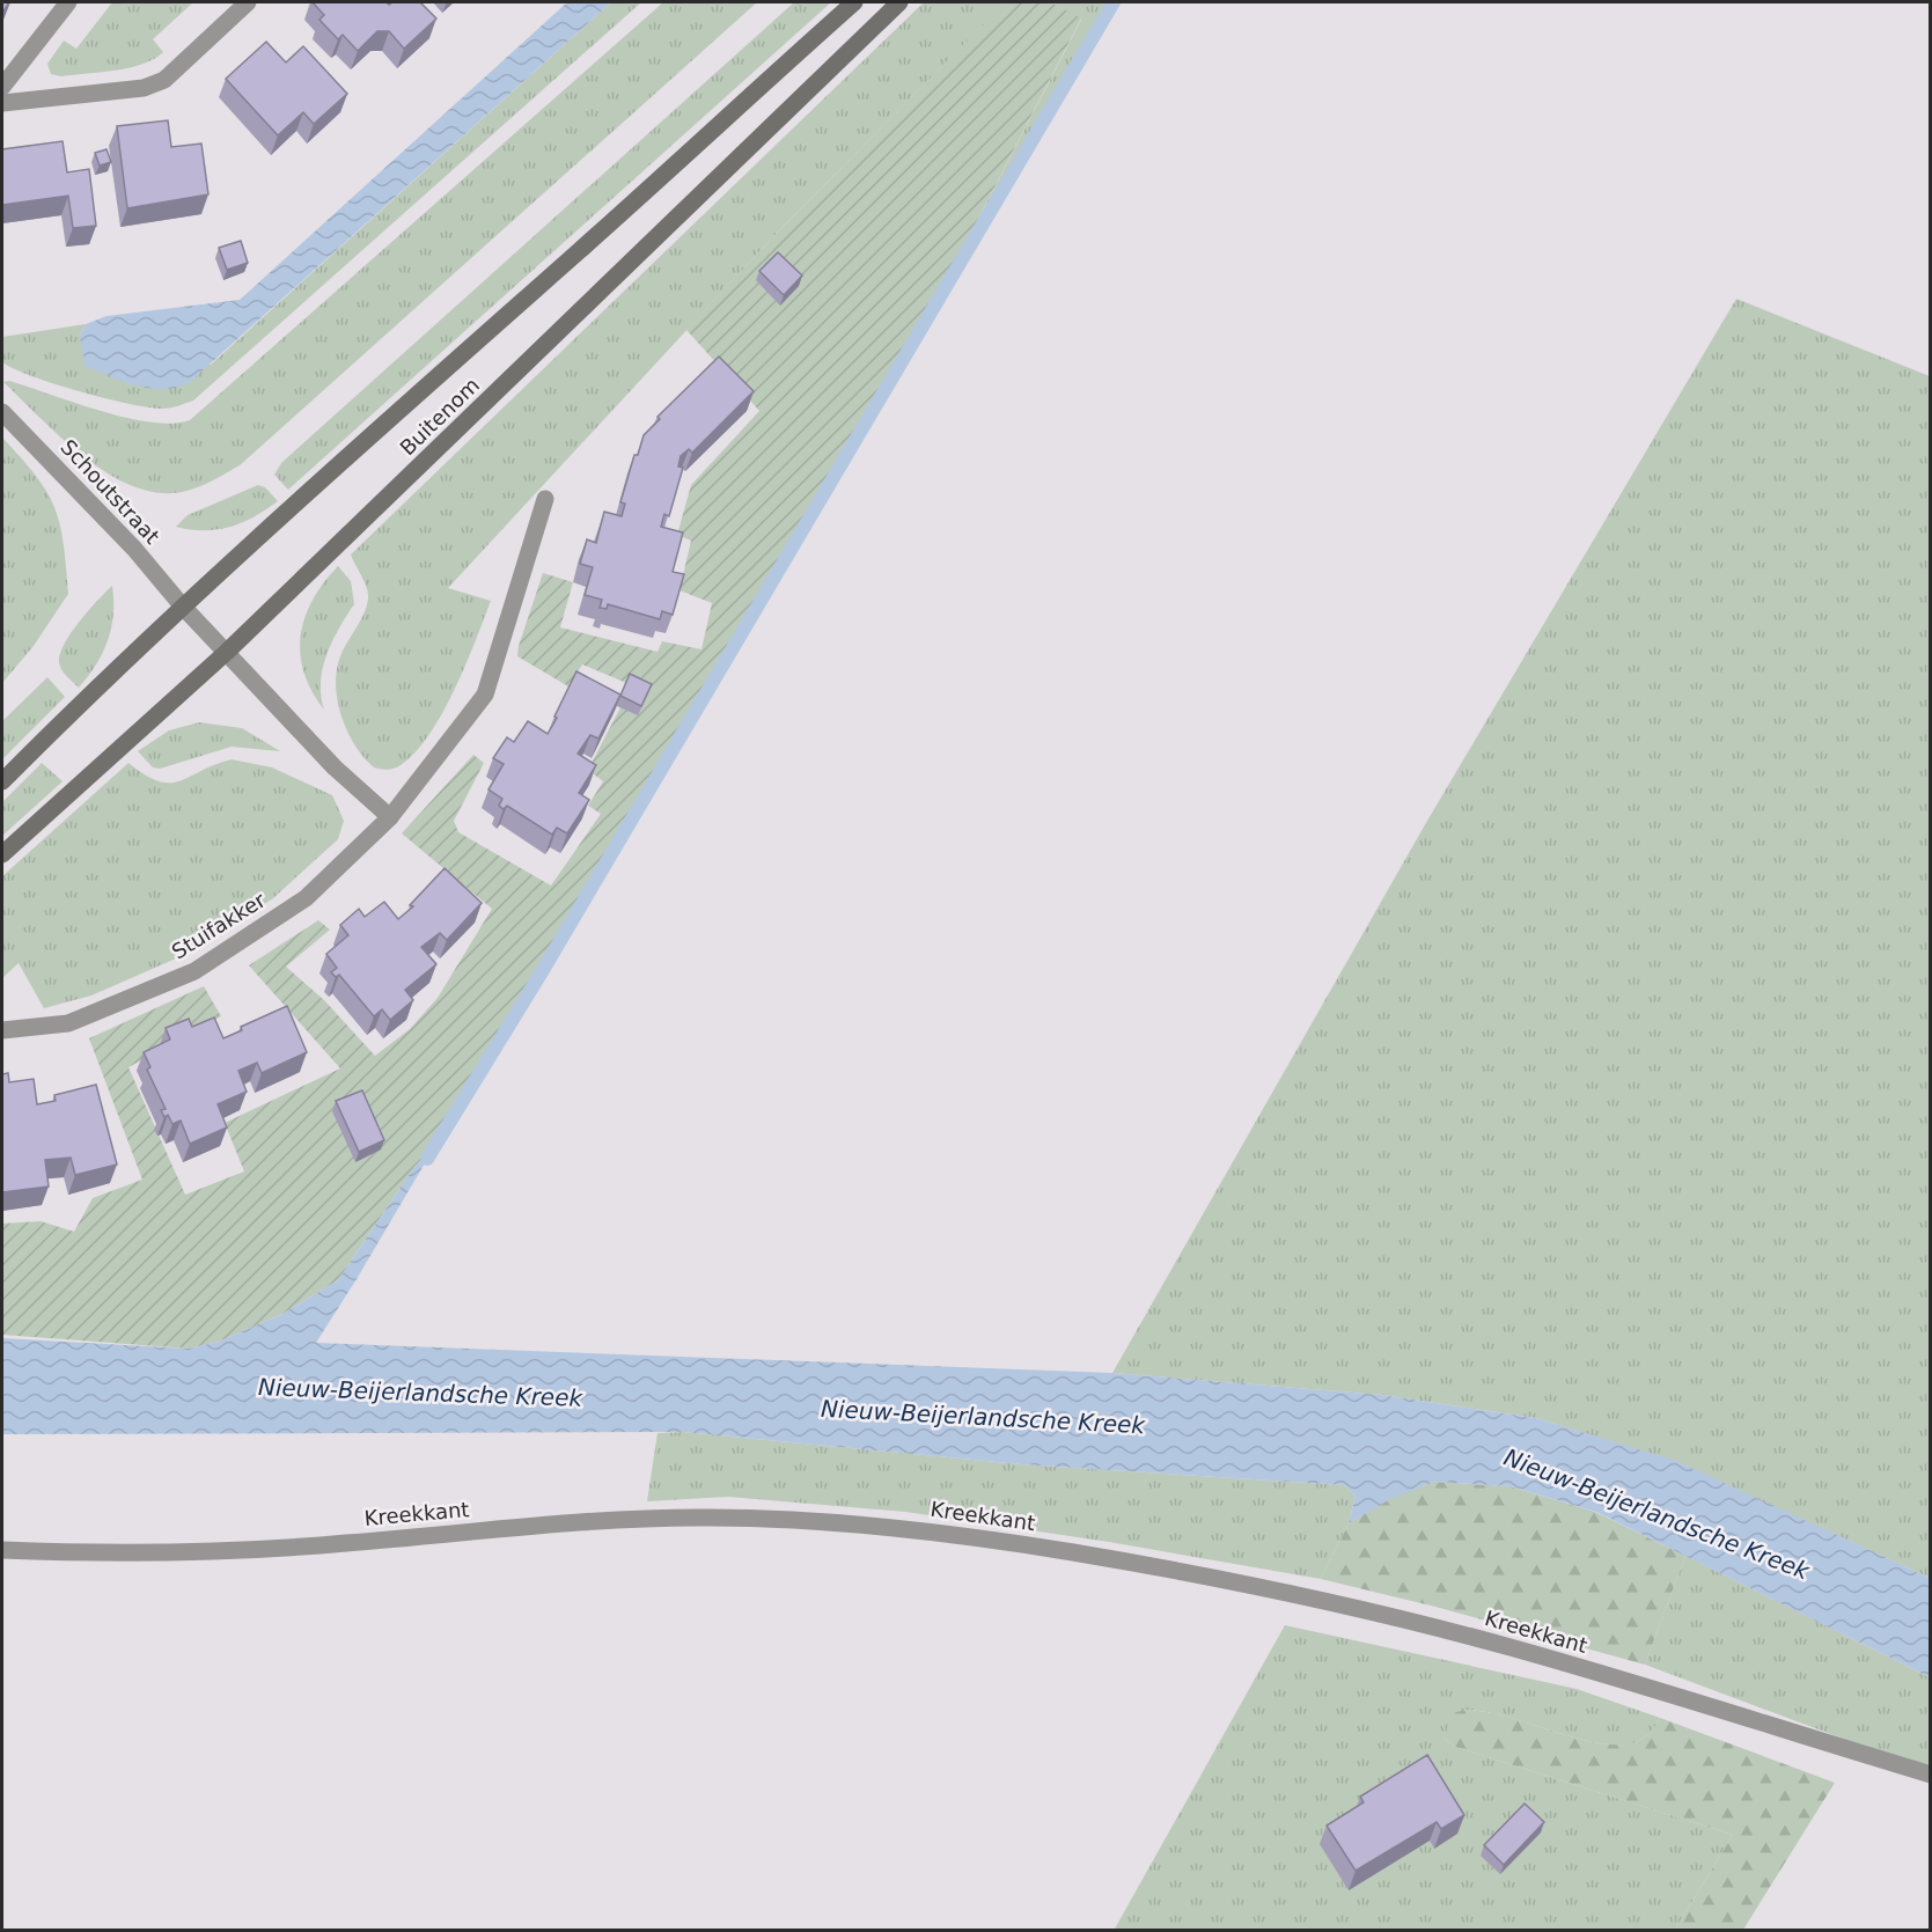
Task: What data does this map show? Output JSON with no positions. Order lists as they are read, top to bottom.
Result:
{
  "streets": {
    "main road": ["Buitenom"],
    "street": ["Schoutstraat", "Stuifakker", "Kreekkant"]
  },
  "crossings": [
    ["Buitenom", "Schoutstraat"]
  ],
  "water": ["Nieuw-Beijerlandsche Kreek"]
}
